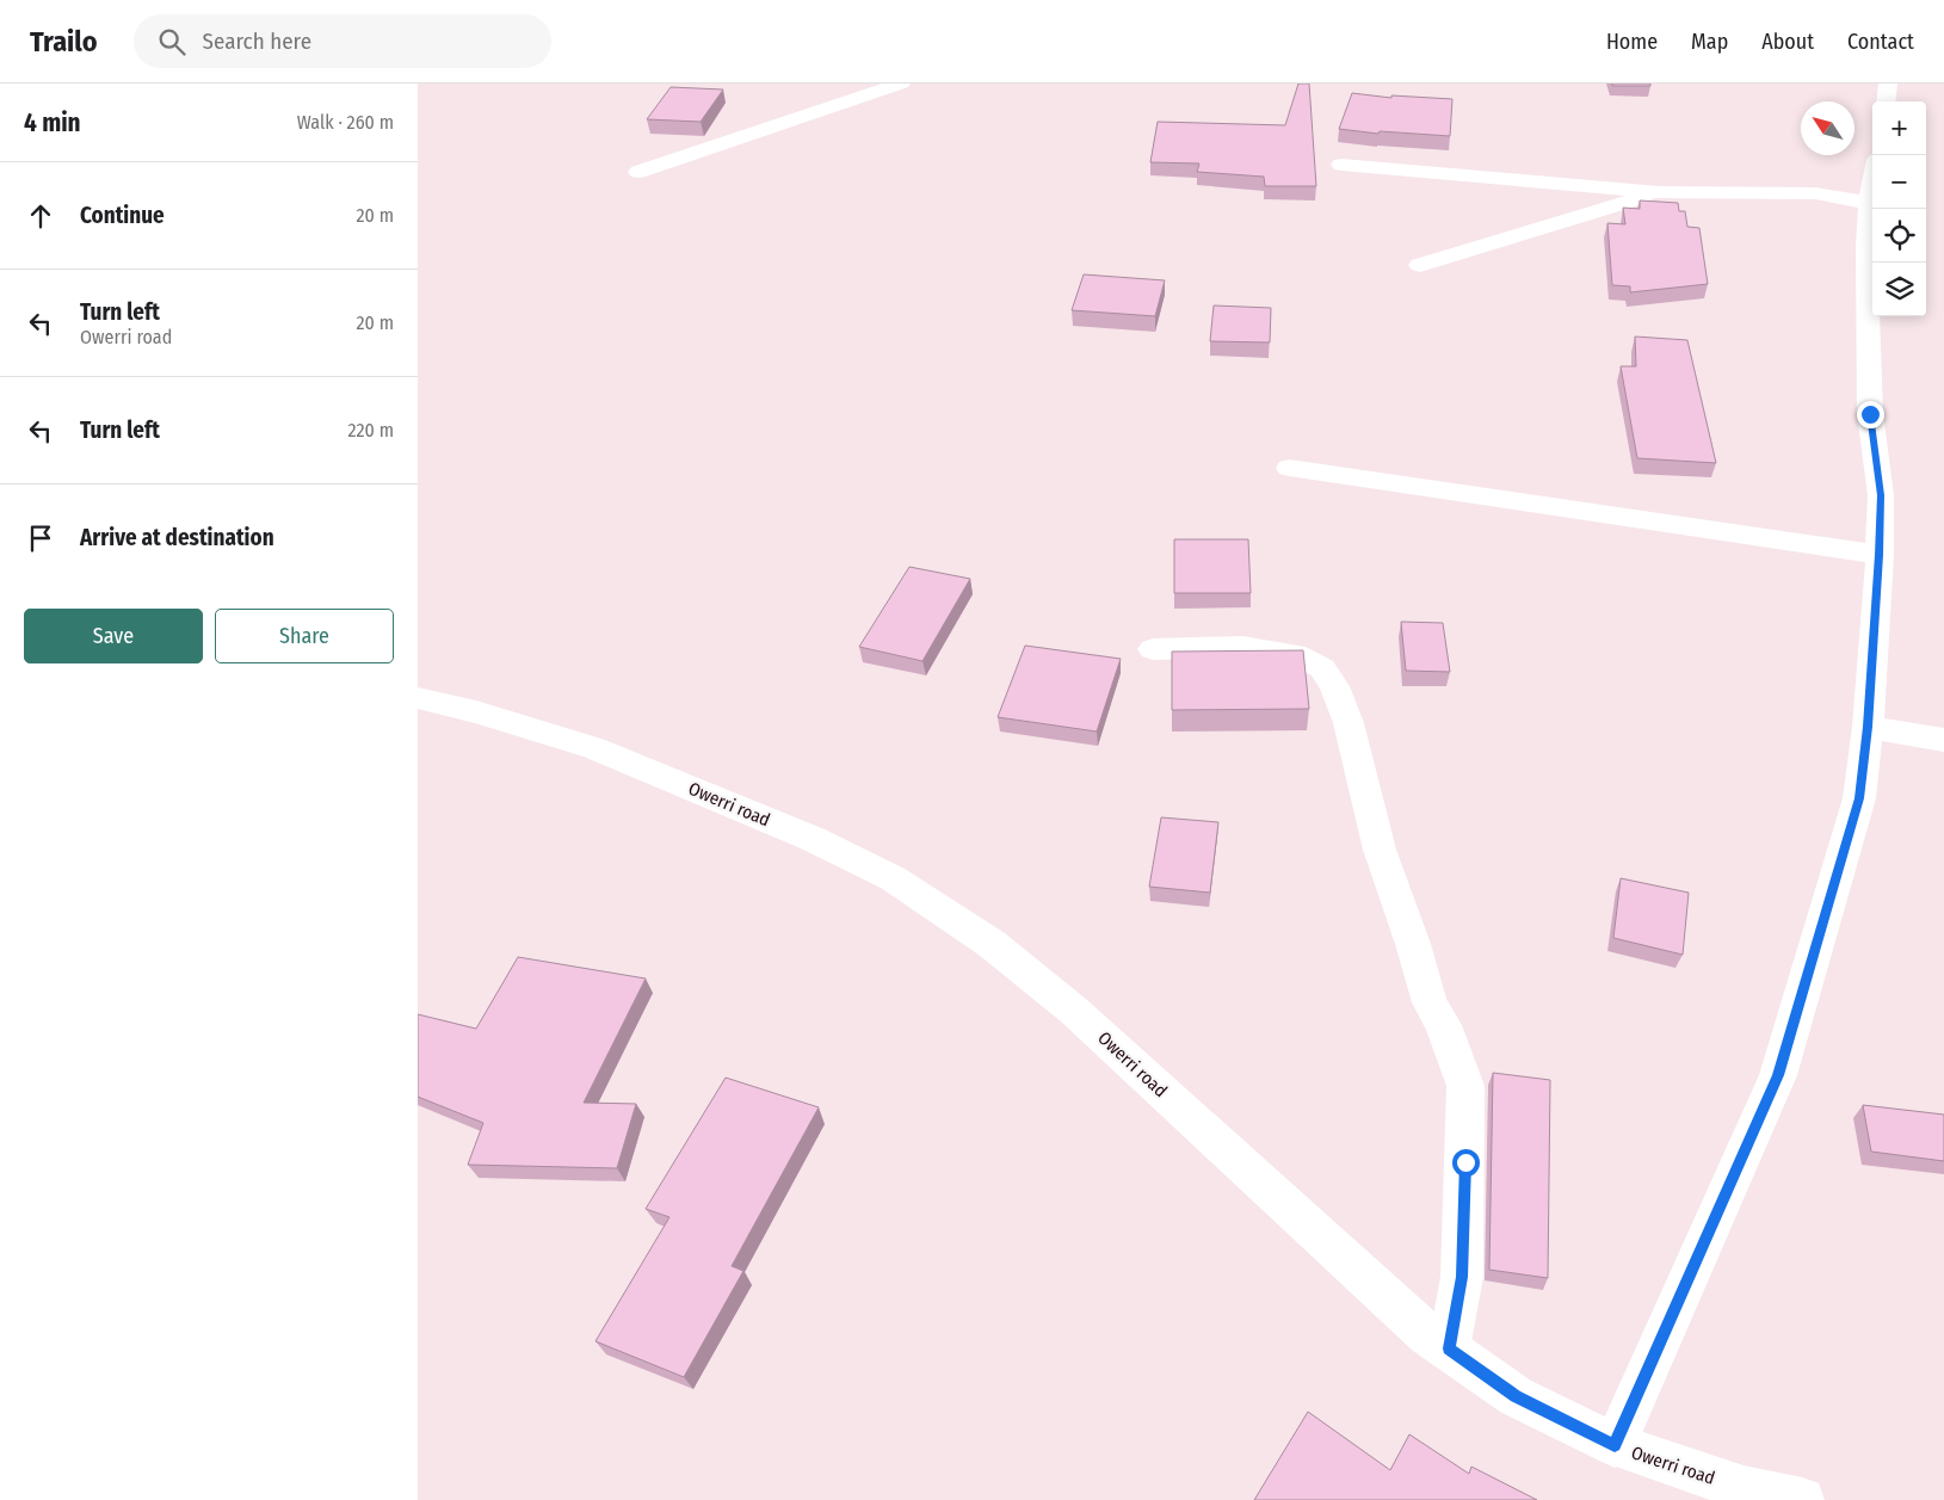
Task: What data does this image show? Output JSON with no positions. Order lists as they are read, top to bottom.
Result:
{
  "streets": {
    "street": ["Owerri road"]
  },
  "north": "top left",
  "page": {
    "header": "Trailo",
    "search": "Search here",
    "nav": [
      "Home",
      "Map",
      "About",
      "Contact"
    ],
    "heading": ["4 min", "Walk · 260 m"],
    "map_buttons": ["+", "−"],
    "list": [
      ["Continue", "20 m"],
      ["Turn left", "Owerri road", "20 m"],
      ["Turn left", "220 m"],
      "Arrive at destination"
    ],
    "buttons": ["Save", "Share"]
  }
}
